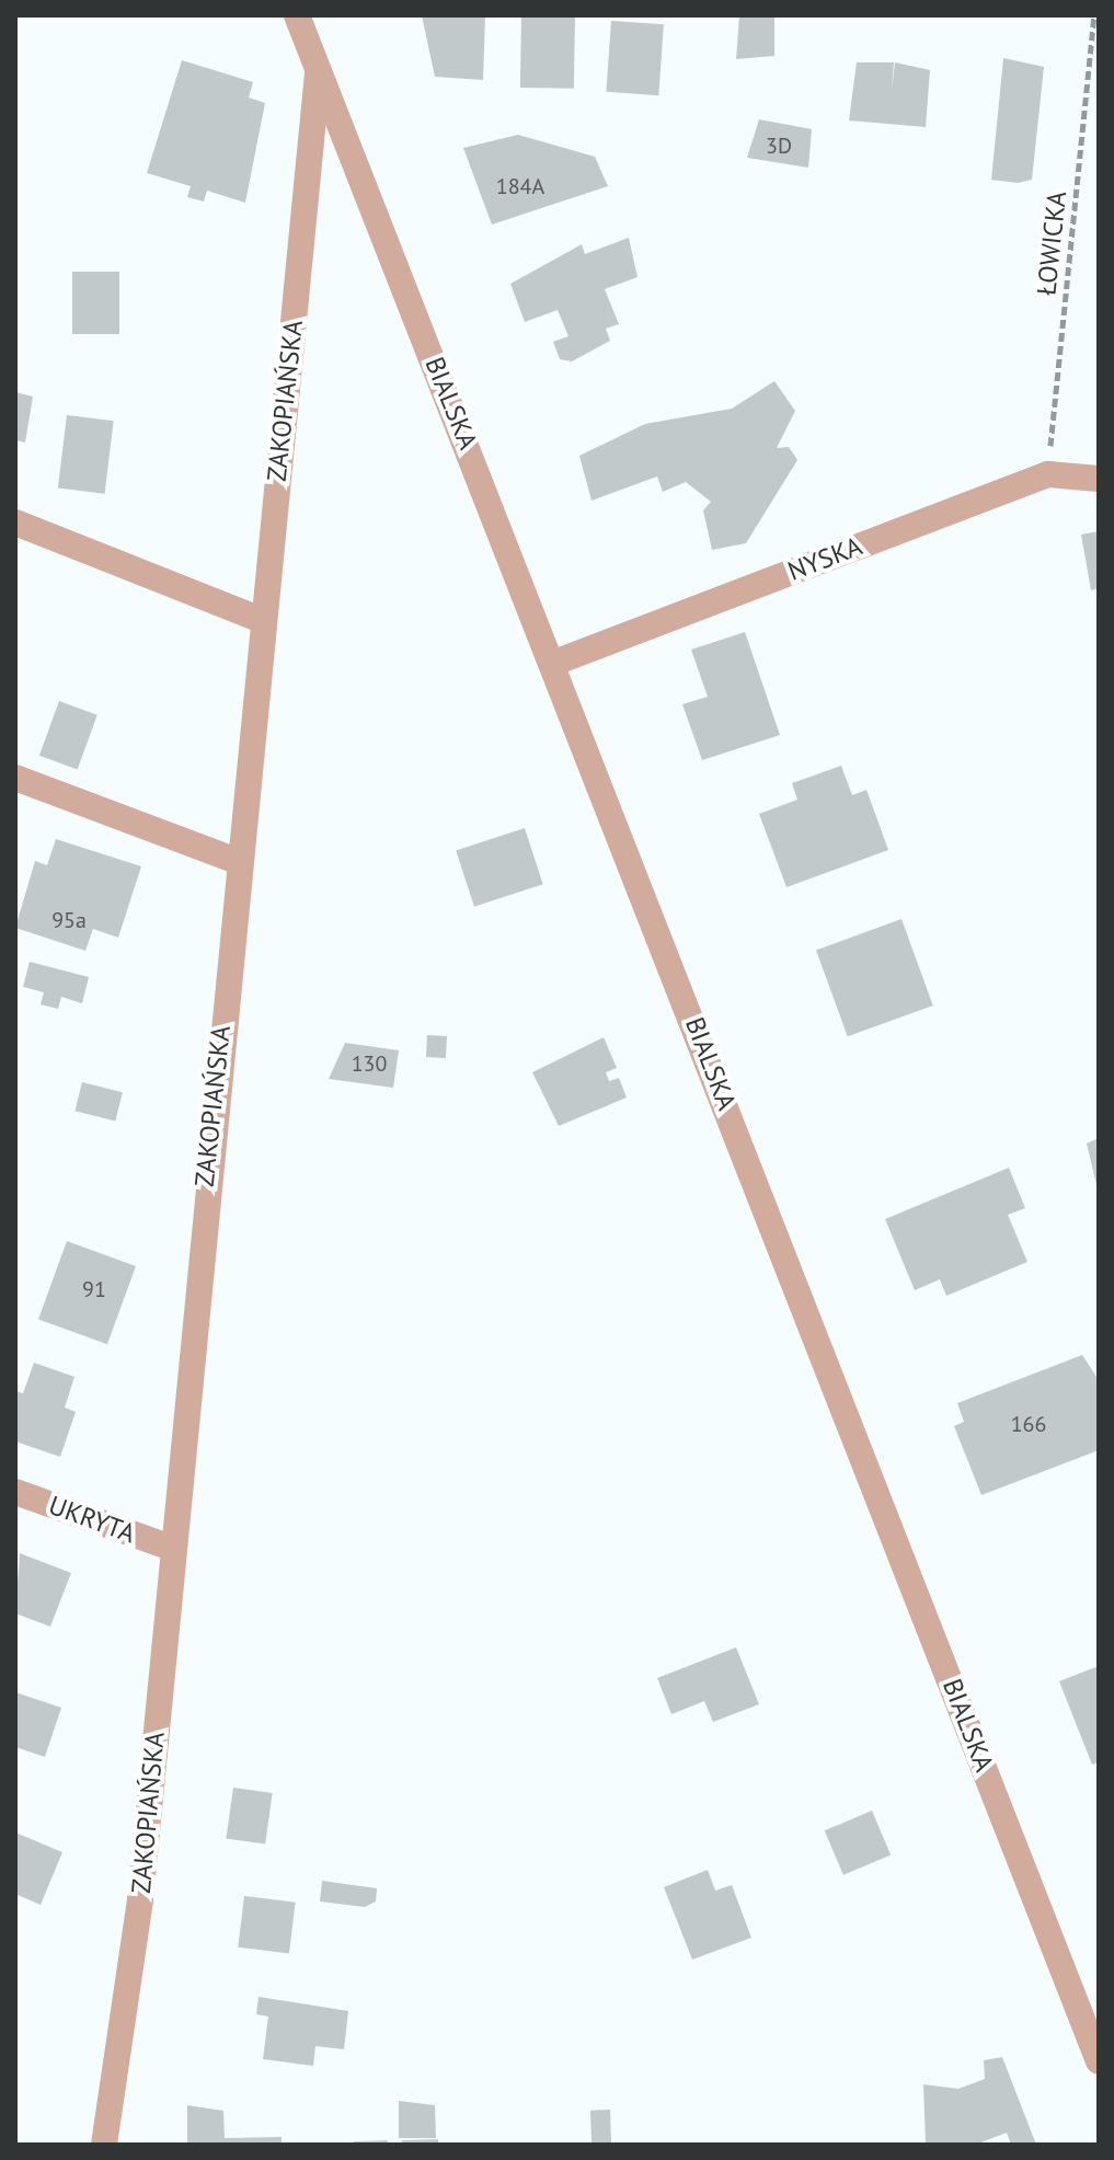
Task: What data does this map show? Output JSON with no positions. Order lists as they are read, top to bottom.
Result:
{
  "streets": {
    "street": [
      "ZAKOPIAŃSKA",
      "BIALSKA",
      "NYSKA",
      "UKRYTA"
    ],
    "path": ["ŁOWICKA"]
  },
  "crossings": [
    ["ŁOWICKA", "NYSKA"],
    ["ZAKOPIAŃSKA", "BIALSKA"],
    ["ZAKOPIAŃSKA", "UKRYTA"],
    ["BIALSKA", "NYSKA"]
  ],
  "house_numbers": [
    "3D",
    "184A",
    "95a",
    "130",
    "91",
    "166"
  ]
}
